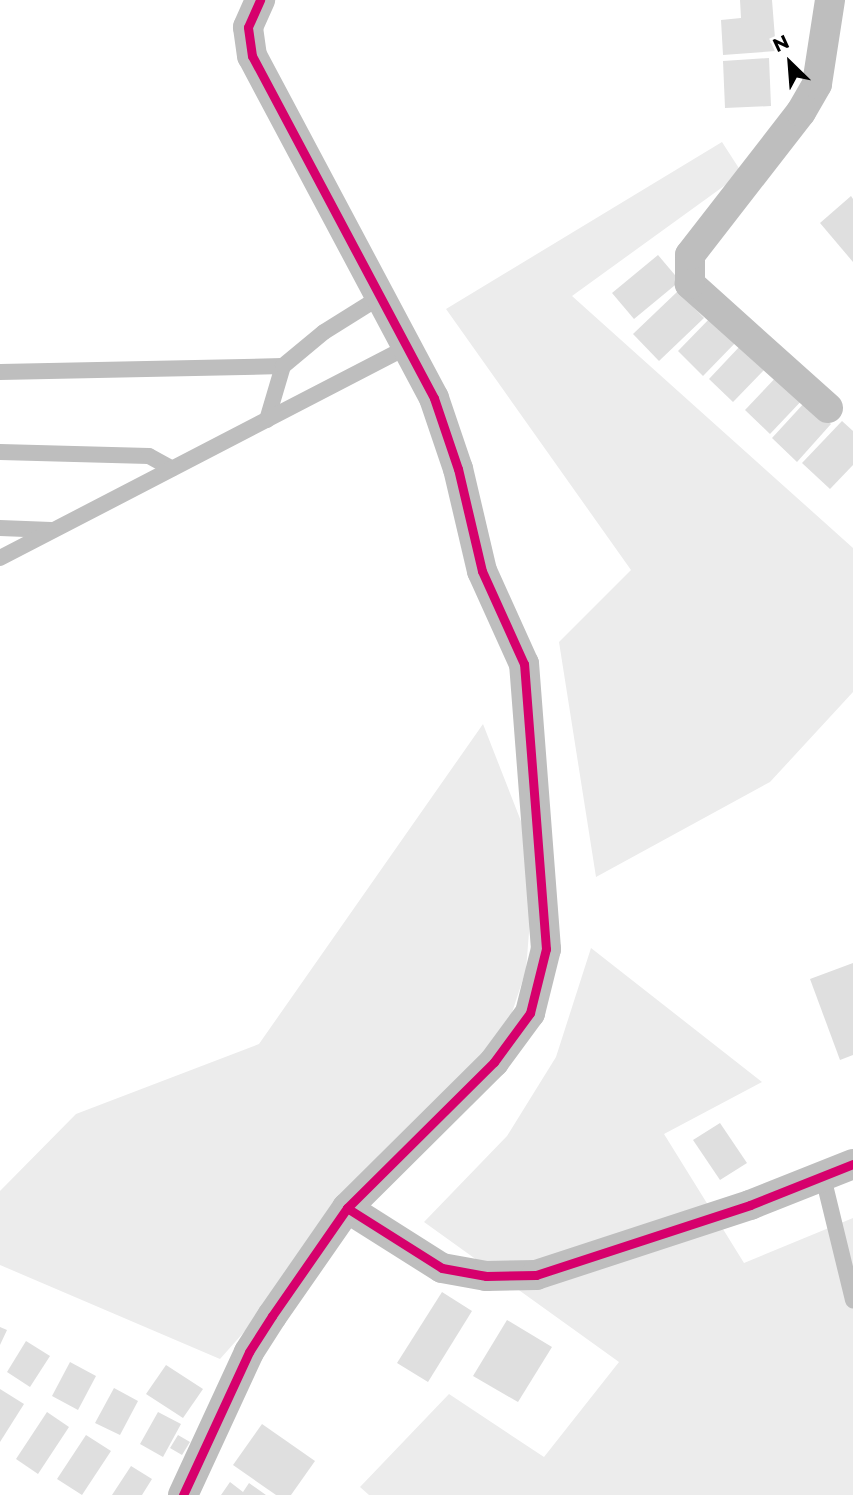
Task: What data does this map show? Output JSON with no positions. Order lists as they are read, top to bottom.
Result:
{
  "north": "top left"
}
